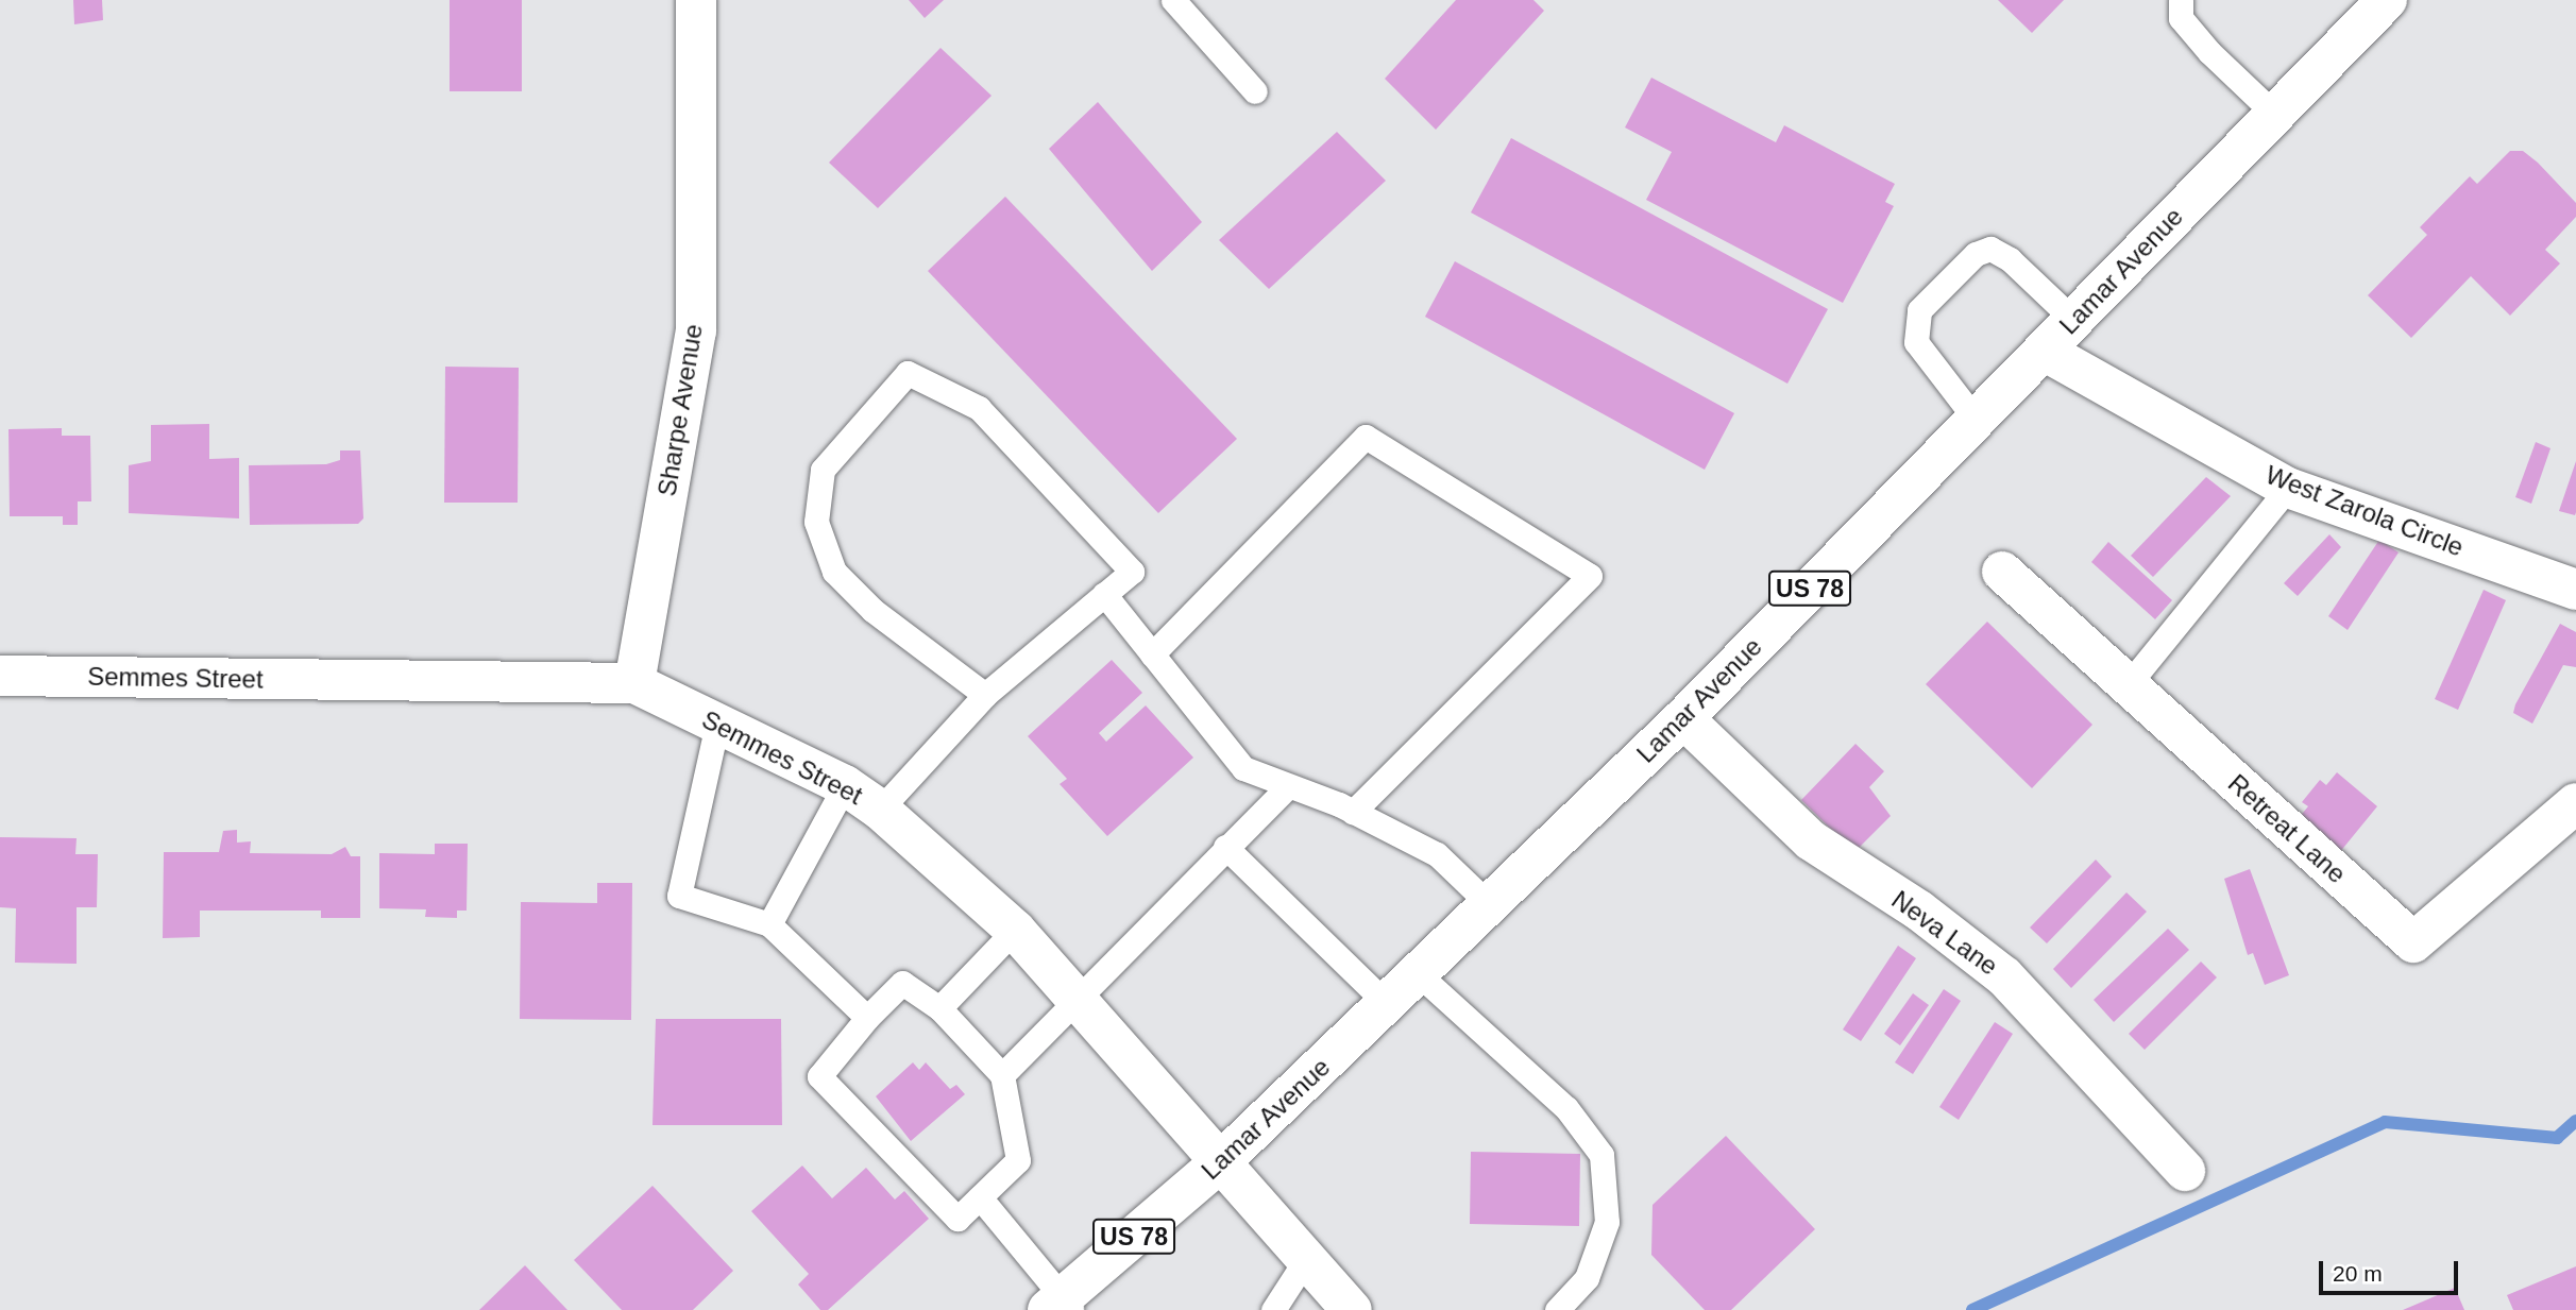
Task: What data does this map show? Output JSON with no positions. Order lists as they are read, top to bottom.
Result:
{
  "streets": {
    "main road": [
      "Lamar Avenue",
      "Sharpe Avenue",
      "West Zarola Circle",
      "US 78",
      "Semmes Street",
      "Retreat Lane",
      "Neva Lane"
    ]
  },
  "crossings": [
    ["Lamar Avenue", "West Zarola Circle"],
    ["Lamar Avenue", "Semmes Street"],
    ["Lamar Avenue", "Neva Lane"],
    ["Sharpe Avenue", "Semmes Street"]
  ],
  "scale_bar": "20 m"
}
